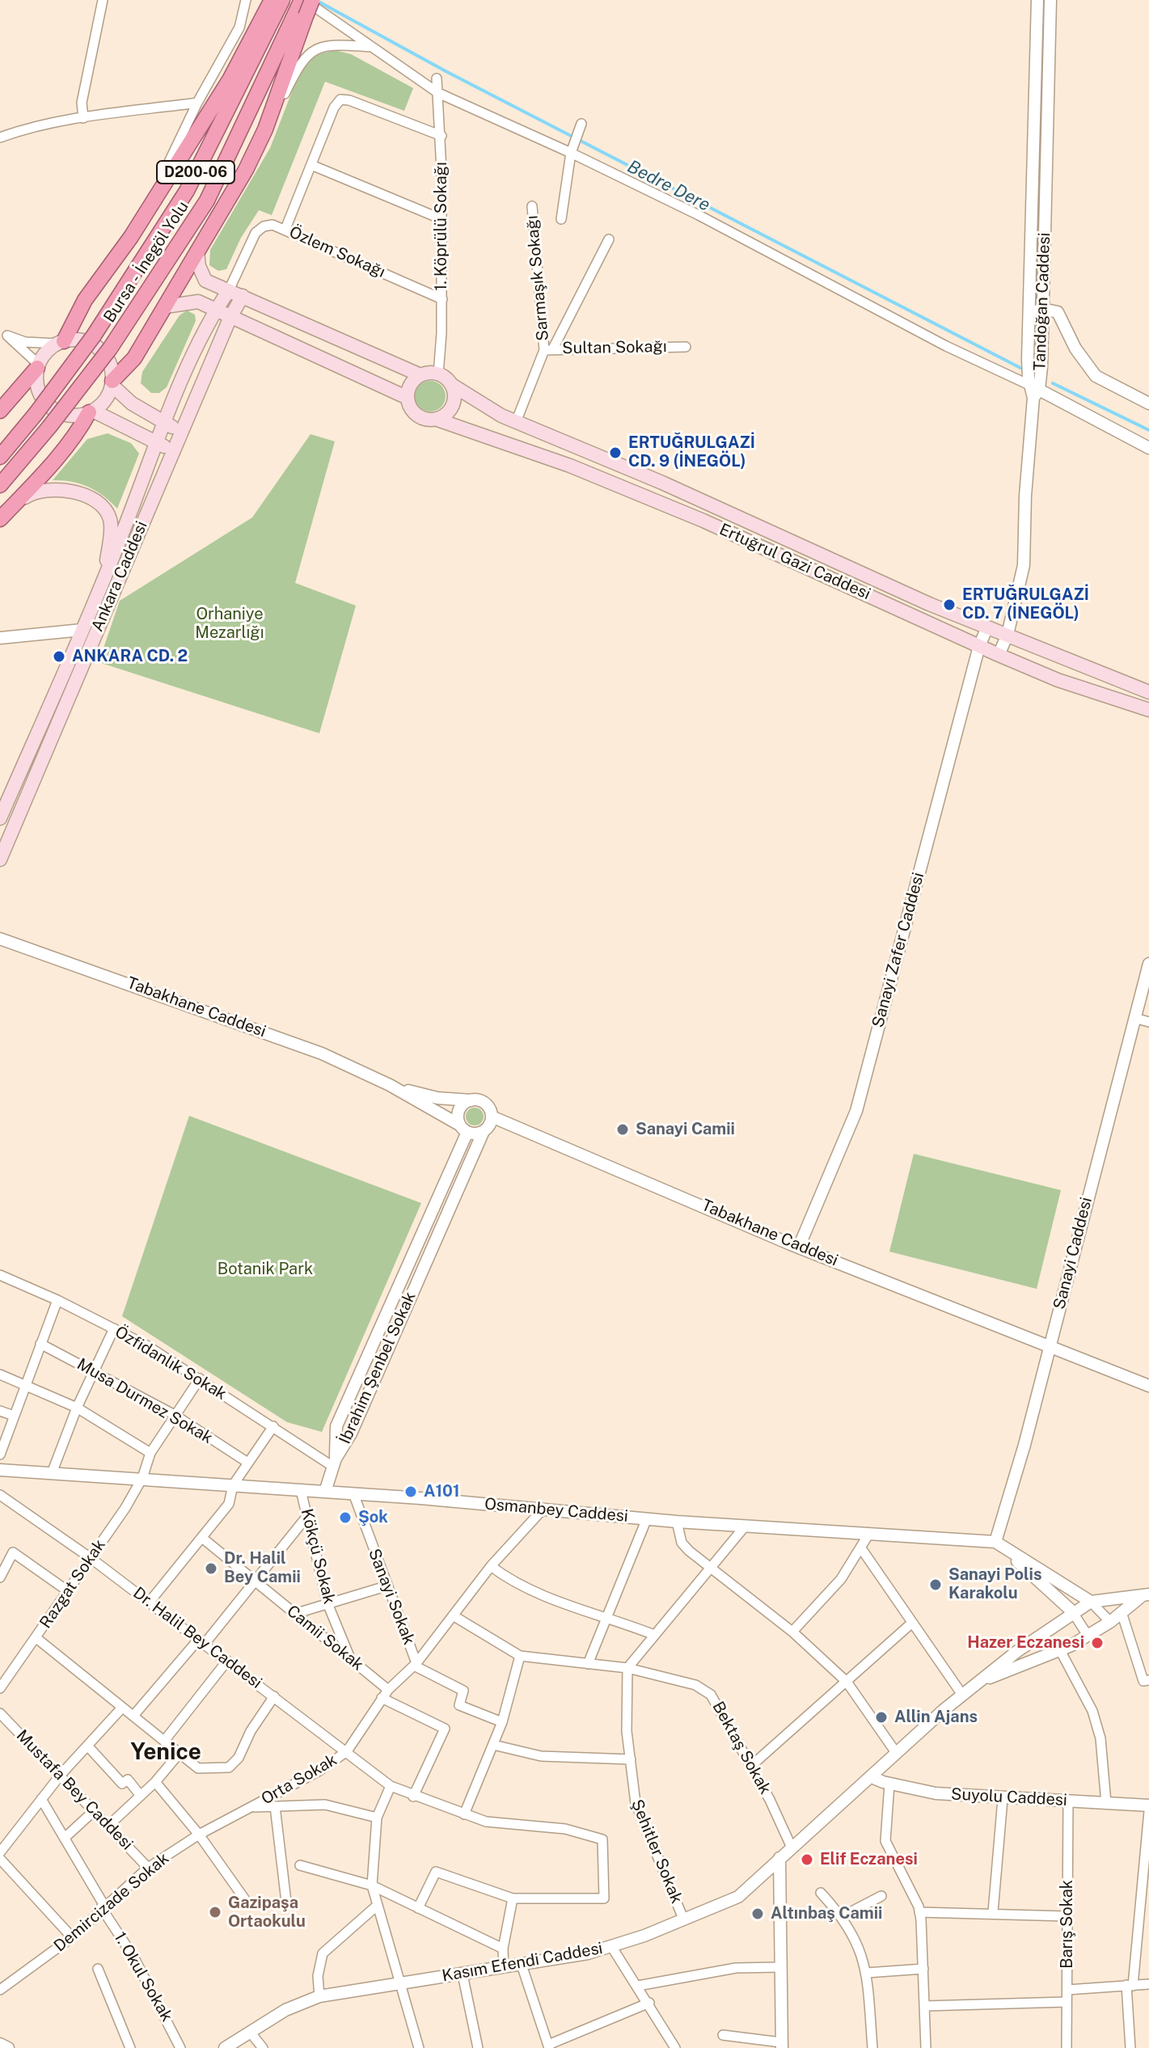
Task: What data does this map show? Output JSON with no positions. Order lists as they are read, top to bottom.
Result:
{
  "streets": {
    "highway": ["D200-06", "Bursa - İnegöl Yolu"],
    "main road": ["Ertuğrul Gazi Caddesi", "Ankara Caddesi"],
    "street": [
      "1. Köprülü Sokağı",
      "Özlem Sokağı",
      "Sarmaşık Sokağı",
      "Tandoğan Caddesi",
      "Sultan Sokağı",
      "Sanayi Zafer Caddesi",
      "Tabakhane Caddesi",
      "Sanayi Caddesi",
      "Özfidanlık Sokak",
      "İbrahim Şenbel Sokak",
      "Musa Durmez Sokak",
      "Osmanbey Caddesi",
      "Kökçü Sokak",
      "Razgat Sokak",
      "Sanayi Sokak",
      "Dr. Halil Bey Caddesi",
      "Camii Sokak",
      "Bektaş Sokak",
      "Orta Sokak",
      "Mustafa Bey Caddesi",
      "Suyolu Caddesi",
      "Şehitler Sokak",
      "Demircizade Sokak",
      "Barış Sokak",
      "Kasım Efendi Caddesi",
      "1. Okul Sokak"
    ]
  },
  "crossings": [
    ["1. Köprülü Sokağı", "Özlem Sokağı"],
    ["1. Köprülü Sokağı", "Ertuğrul Gazi Caddesi"],
    ["Özlem Sokağı", "Ankara Caddesi"],
    ["Sarmaşık Sokağı", "Sultan Sokağı"],
    ["Sarmaşık Sokağı", "Ertuğrul Gazi Caddesi"],
    ["Ertuğrul Gazi Caddesi", "Sanayi Zafer Caddesi"],
    ["Sanayi Zafer Caddesi", "Tabakhane Caddesi"],
    ["Tabakhane Caddesi", "Sanayi Caddesi"],
    ["Tabakhane Caddesi", "İbrahim Şenbel Sokak"],
    ["Sanayi Caddesi", "Osmanbey Caddesi"],
    ["Özfidanlık Sokak", "İbrahim Şenbel Sokak"],
    ["Özfidanlık Sokak", "Razgat Sokak"],
    ["Musa Durmez Sokak", "Razgat Sokak"],
    ["Osmanbey Caddesi", "Kökçü Sokak"],
    ["Osmanbey Caddesi", "Razgat Sokak"],
    ["Osmanbey Caddesi", "Sanayi Sokak"],
    ["Osmanbey Caddesi", "Kasım Efendi Caddesi"],
    ["Kökçü Sokak", "Camii Sokak"],
    ["Razgat Sokak", "Dr. Halil Bey Caddesi"],
    ["Dr. Halil Bey Caddesi", "Camii Sokak"],
    ["Dr. Halil Bey Caddesi", "Orta Sokak"],
    ["Bektaş Sokak", "Şehitler Sokak"],
    ["Bektaş Sokak", "Kasım Efendi Caddesi"],
    ["Orta Sokak", "Demircizade Sokak"],
    ["Mustafa Bey Caddesi", "Demircizade Sokak"],
    ["Suyolu Caddesi", "Barış Sokak"],
    ["Suyolu Caddesi", "Kasım Efendi Caddesi"],
    ["Şehitler Sokak", "Kasım Efendi Caddesi"],
    ["Demircizade Sokak", "1. Okul Sokak"]
  ],
  "districts": ["Yenice"],
  "water": ["Bedre Dere"],
  "parks": ["Orhaniye Mezarlığı", "Botanik Park"],
  "places": [
    "ERTUĞRULGAZİ CD. 9 (İNEGÖL)",
    "ERTUĞRULGAZİ CD. 7 (İNEGÖL)",
    "ANKARA CD. 2",
    "Sanayi Camii",
    "A101",
    "Şok",
    "Dr. Halil Bey Camii",
    "Sanayi Polis Karakolu",
    "Hazer Eczanesi",
    "Allin Ajans",
    "Elif Eczanesi",
    "Gazipaşa Ortaokulu",
    "Altınbaş Camii"
  ]
}
